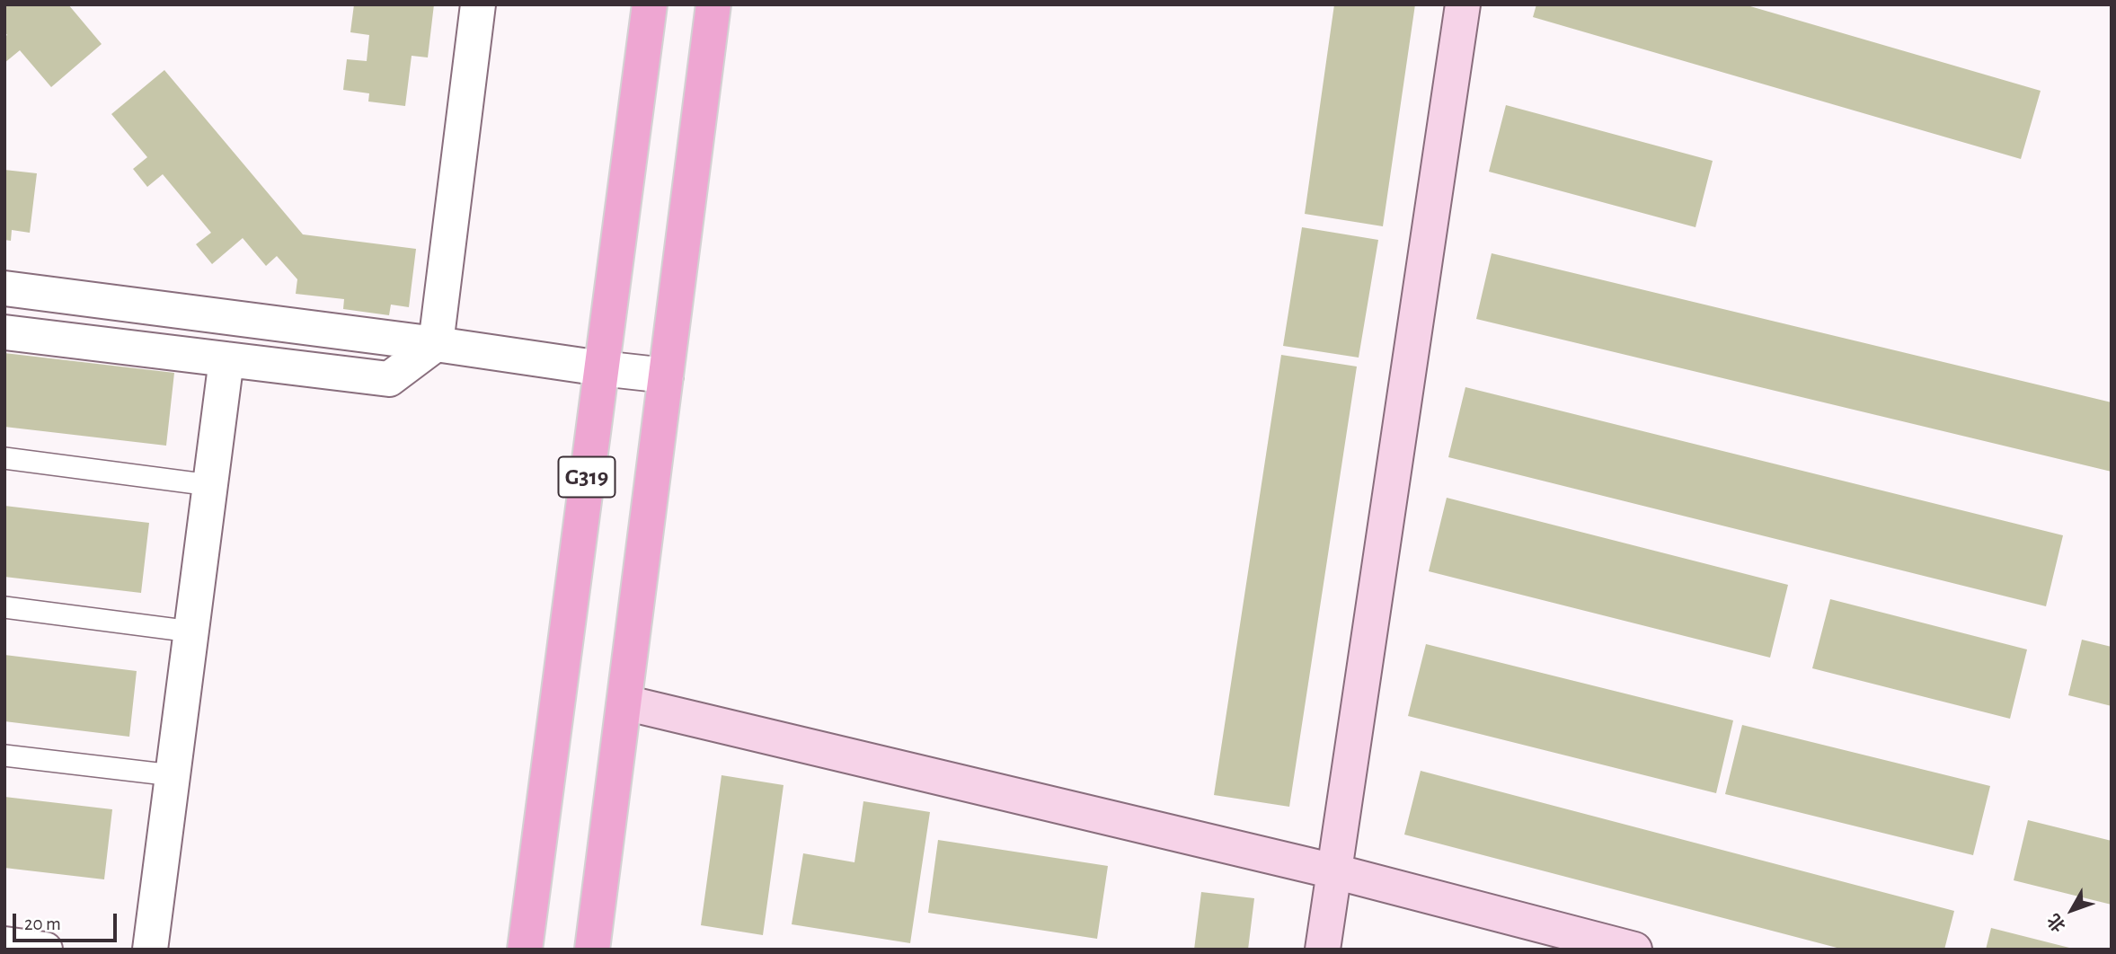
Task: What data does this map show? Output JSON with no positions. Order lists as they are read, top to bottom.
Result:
{
  "streets": {
    "main road": ["G319"]
  },
  "scale_bar": "20 m",
  "north": "bottom left"
}
